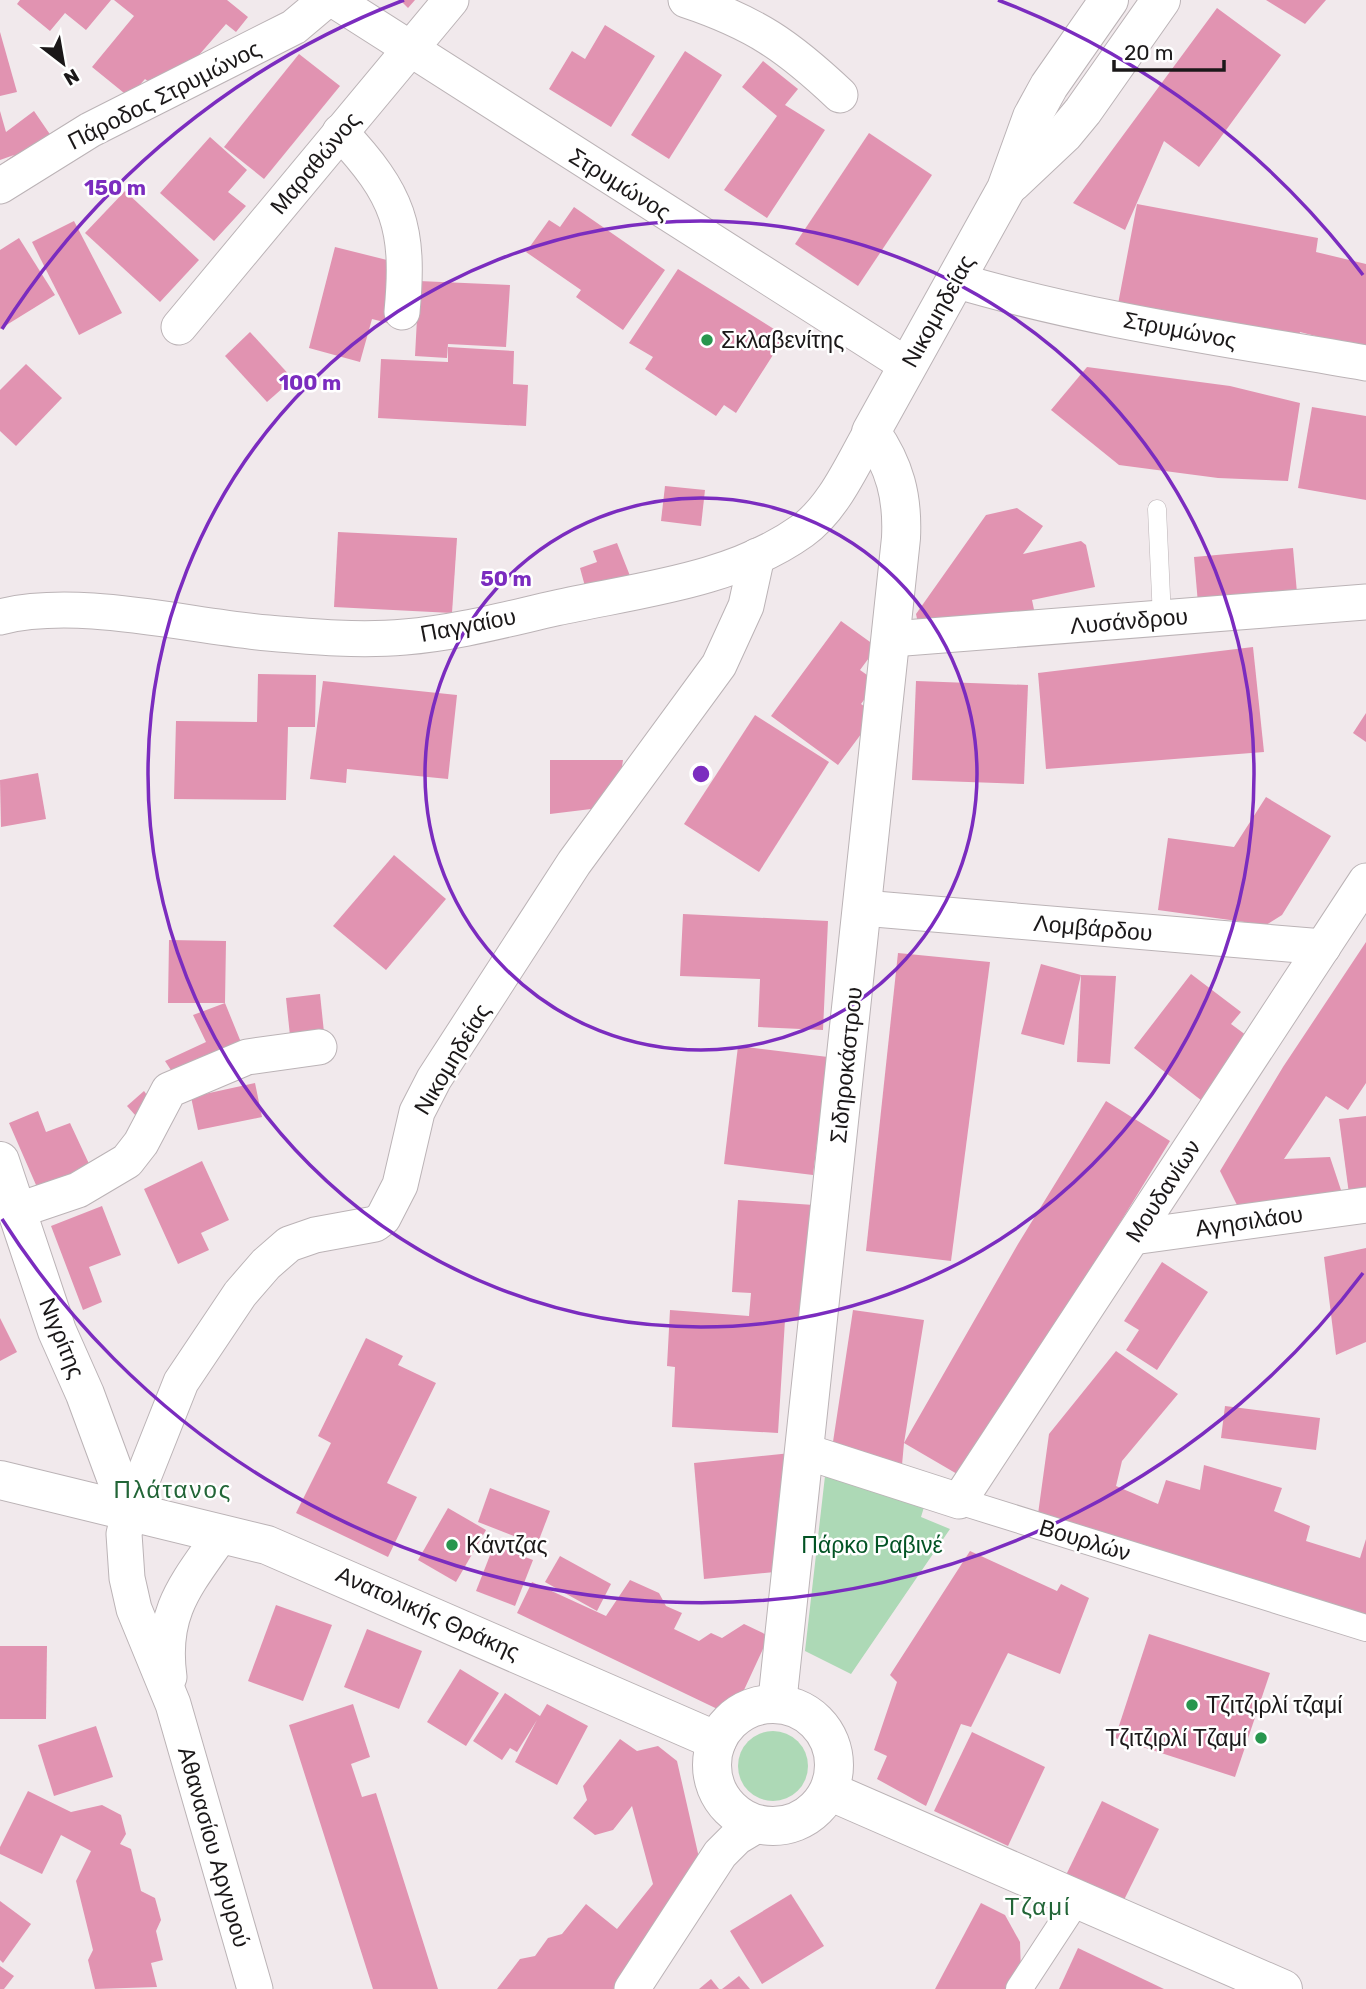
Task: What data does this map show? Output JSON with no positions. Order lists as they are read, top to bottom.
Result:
{
  "streets": {
    "street": [
      "Πάροδος Στρυμώνος",
      "Μαραθώνος",
      "Στρυμώνος",
      "Νικομηδείας",
      "Λυσάνδρου",
      "Παγγαίου",
      "Λομβάρδου",
      "Σιδηροκάστρου",
      "Μουδανίων",
      "Αγησιλάου",
      "Νιγρίτης",
      "Βουρλών",
      "Ανατολικής Θράκης",
      "Αθανασίου Αργυρού"
    ]
  },
  "crossings": [
    ["Μαραθώνος", "Στρυμώνος"],
    ["Στρυμώνος", "Νικομηδείας"],
    ["Νικομηδείας", "Παγγαίου"],
    ["Νικομηδείας", "Σιδηροκάστρου"],
    ["Νικομηδείας", "Νιγρίτης"],
    ["Νικομηδείας", "Ανατολικής Θράκης"],
    ["Νικομηδείας", "Αθανασίου Αργυρού"],
    ["Λυσάνδρου", "Σιδηροκάστρου"],
    ["Παγγαίου", "Σιδηροκάστρου"],
    ["Λομβάρδου", "Σιδηροκάστρου"],
    ["Λομβάρδου", "Μουδανίων"],
    ["Σιδηροκάστρου", "Βουρλών"],
    ["Σιδηροκάστρου", "Ανατολικής Θράκης"],
    ["Μουδανίων", "Αγησιλάου"],
    ["Μουδανίων", "Βουρλών"],
    ["Νιγρίτης", "Ανατολικής Θράκης"],
    ["Νιγρίτης", "Αθανασίου Αργυρού"],
    ["Ανατολικής Θράκης", "Αθανασίου Αργυρού"]
  ],
  "districts": ["Πλάτανος", "Τζαμί"],
  "parks": ["Πάρκο Ραβινέ"],
  "places": [
    "Σκλαβενίτης",
    "Κάντζας",
    "Τζιτζιρλί τζαμί",
    "Τζιτζιρλί Τζαμί"
  ],
  "scale_bar": "20 m",
  "north": "bottom right",
  "rings": ["150 m", "100 m", "50 m"]
}
